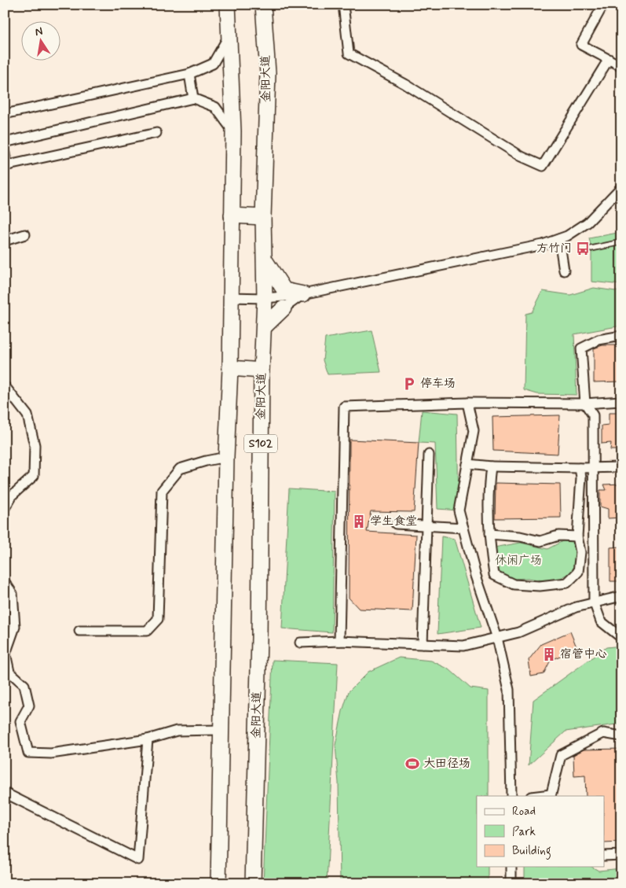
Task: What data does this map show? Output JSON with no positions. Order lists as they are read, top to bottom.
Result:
{
  "streets": {
    "main road": ["金阳大道", "S102"]
  },
  "parks": ["休闲广场"],
  "places": {
    "bus stop": ["方竹门"],
    "parking": ["停车场"],
    "building": ["学生食堂", "宿管中心"],
    "sports": ["大田径场"]
  },
  "legend": ["Road", "Park", "Building"],
  "north": "top"
}
